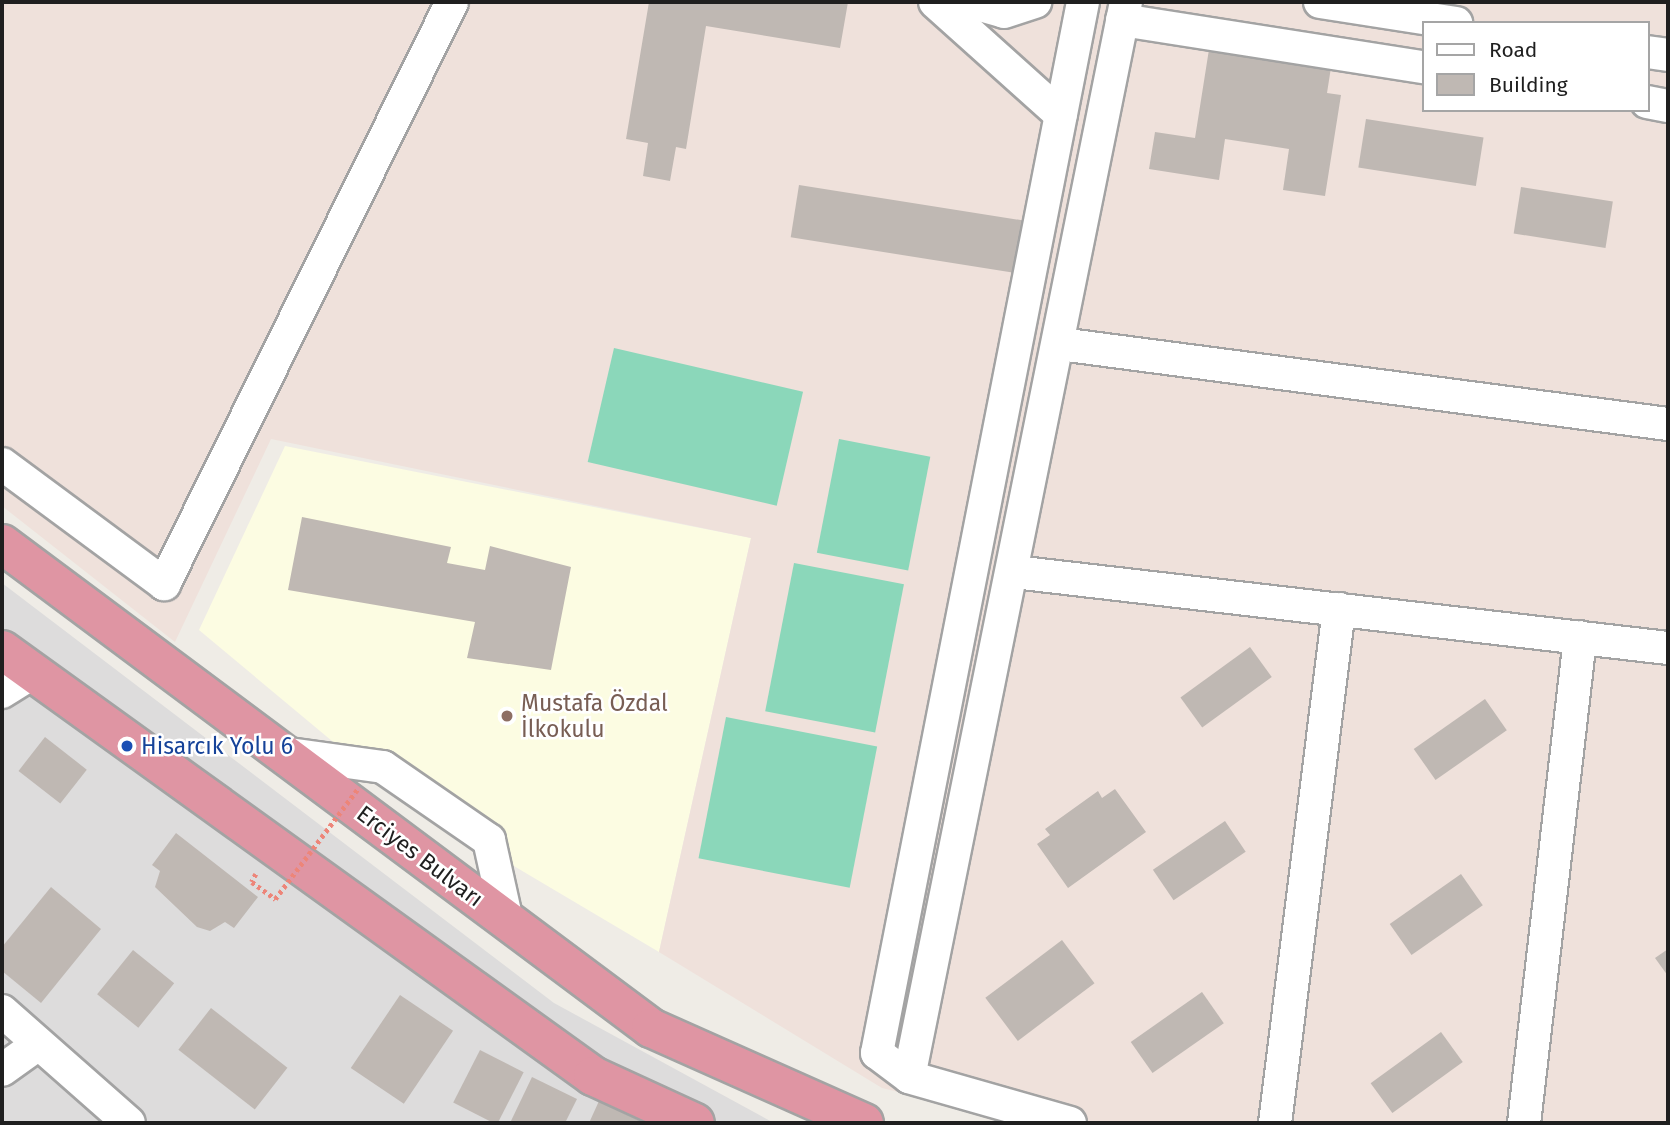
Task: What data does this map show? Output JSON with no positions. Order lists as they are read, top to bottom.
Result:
{
  "streets": {
    "highway": ["Erciyes Bulvarı"]
  },
  "places": ["Mustafa Özdal İlkokulu", "Hisarcık Yolu 6"],
  "legend": ["Road", "Building"]
}
